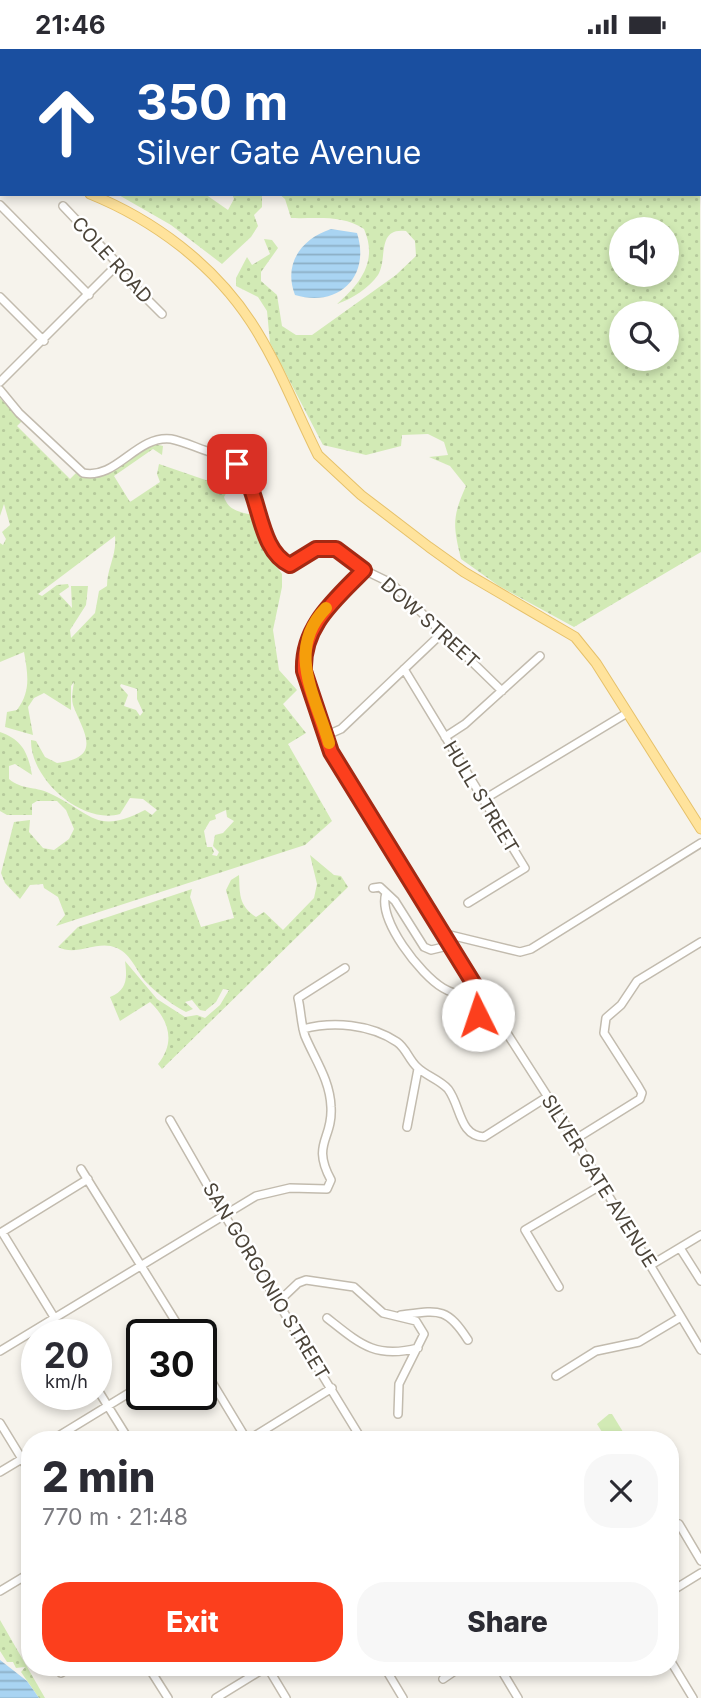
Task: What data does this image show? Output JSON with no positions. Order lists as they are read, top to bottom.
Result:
{
  "streets": {
    "street": [
      "COLE ROAD",
      "DOW STREET",
      "HULL STREET",
      "SILVER GATE AVENUE",
      "SAN GORGONIO STREET"
    ]
  },
  "page": {
    "status": "21:46",
    "turn": ["350 m", "Silver Gate Avenue"],
    "speed": "20 km/h",
    "limit": "30",
    "heading": ["2 min", "770 m · 21:48"],
    "buttons": ["Exit", "Share"]
  }
}
